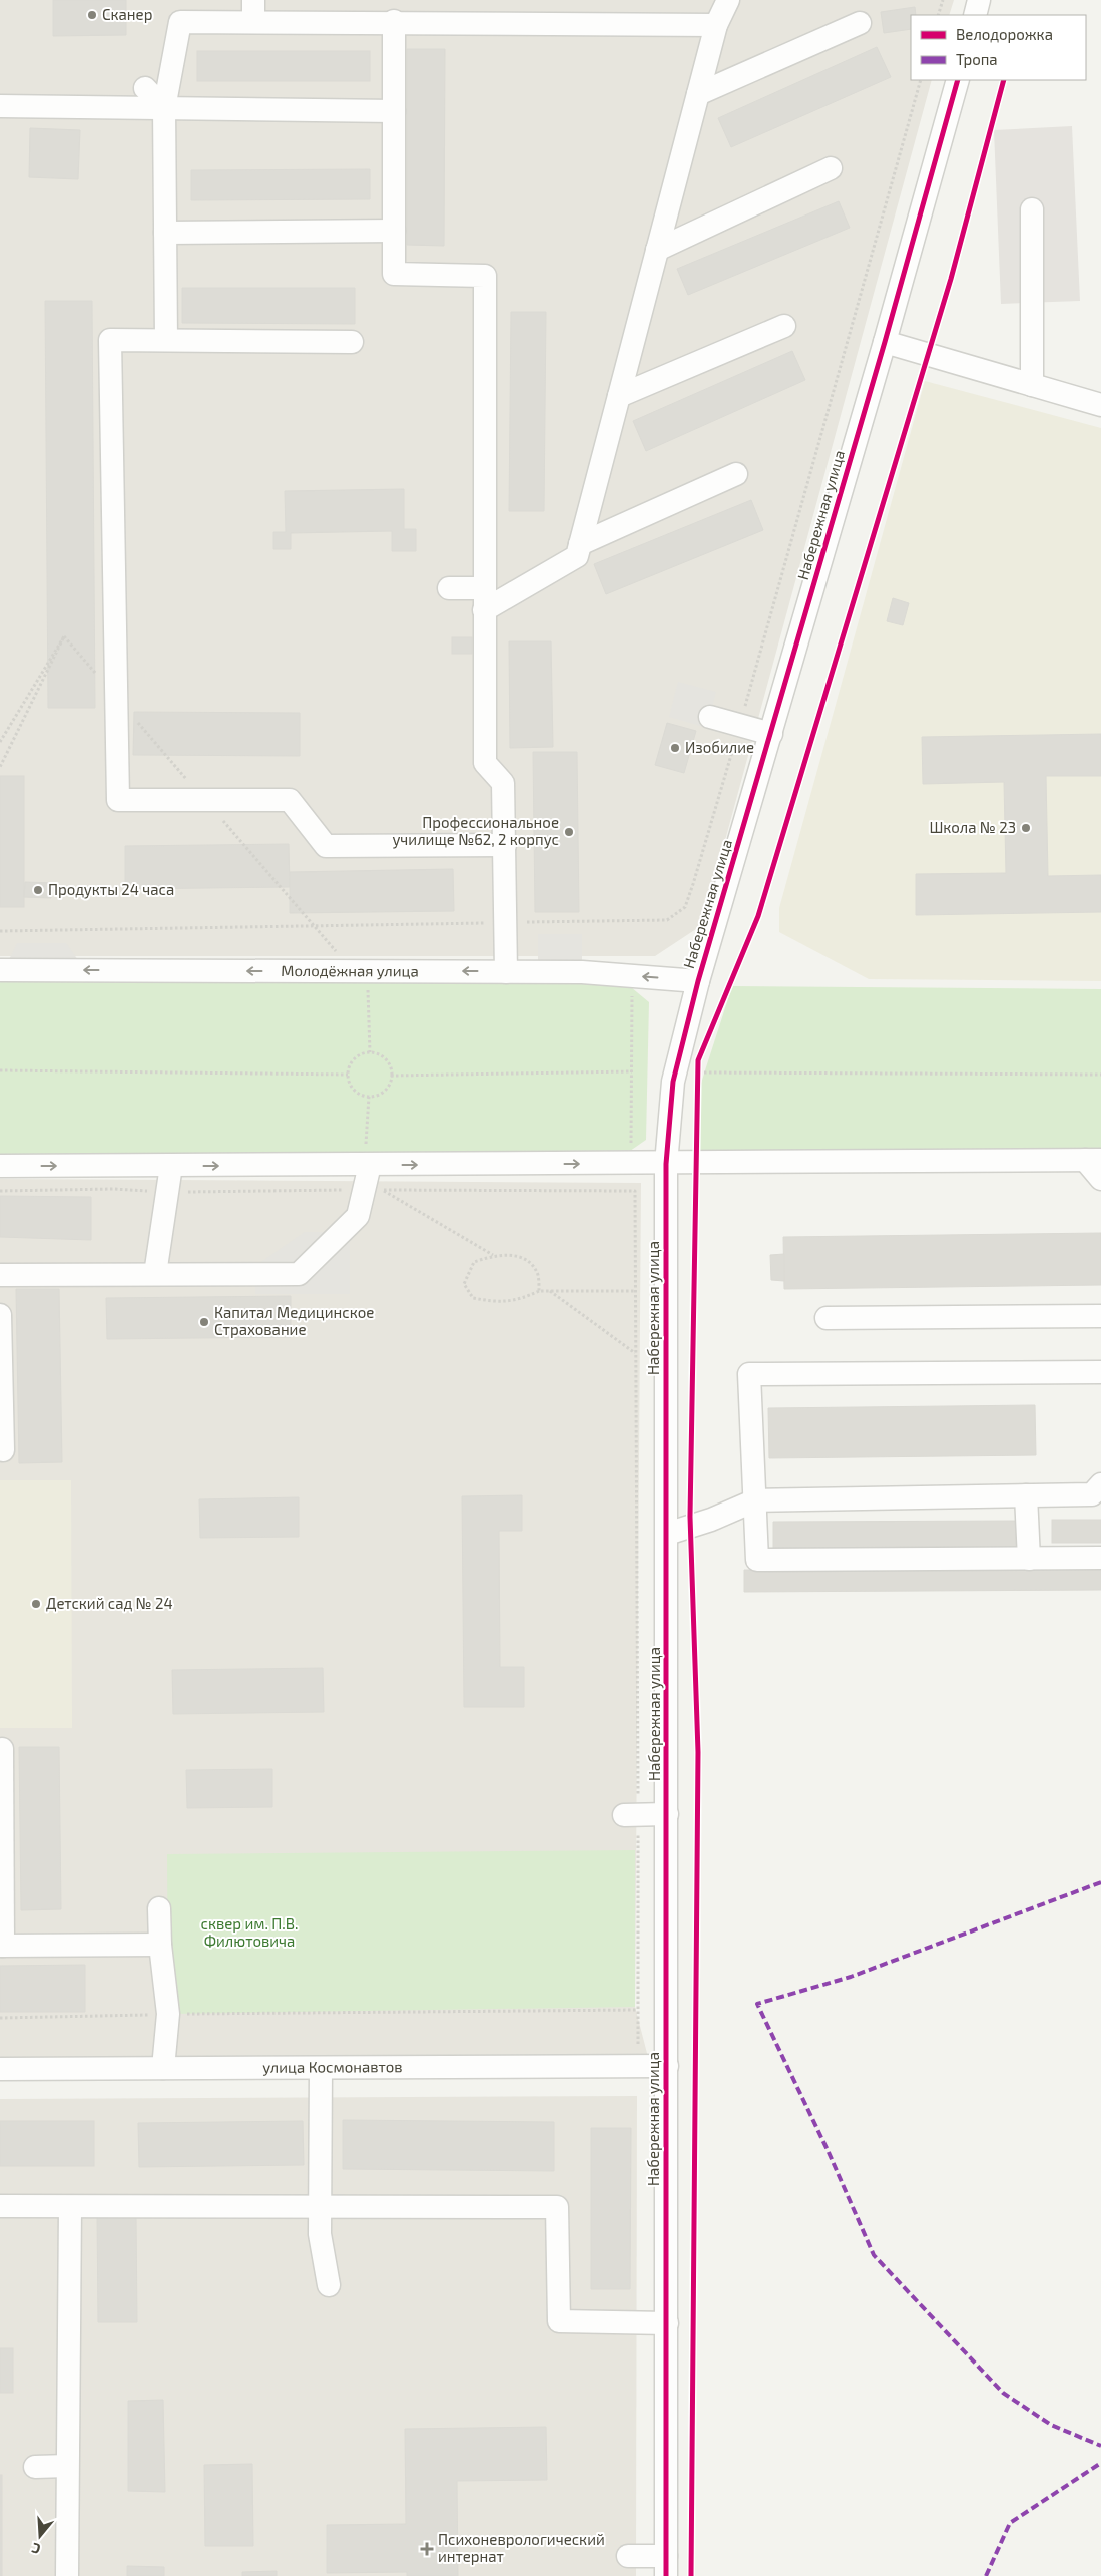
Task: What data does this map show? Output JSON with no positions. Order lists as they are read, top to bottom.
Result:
{
  "streets": {
    "street": ["Набережная улица", "Молодёжная улица", "улица Космонавтов"]
  },
  "crossings": [
    ["Набережная улица", "Молодёжная улица"],
    ["Набережная улица", "улица Космонавтов"]
  ],
  "parks": ["сквер им. П.В. Филютовича"],
  "places": {
    "other": [
      "Сканер",
      "Изобилие",
      "Школа № 23",
      "Профессиональное училище №62, 2 корпус",
      "Продукты 24 часа",
      "Капитал Медицинское Страхование",
      "Детский сад № 24"
    ],
    "health": ["Психоневрологический интернат"]
  },
  "legend": ["Велодорожка", "Тропа"],
  "north": "bottom"
}
